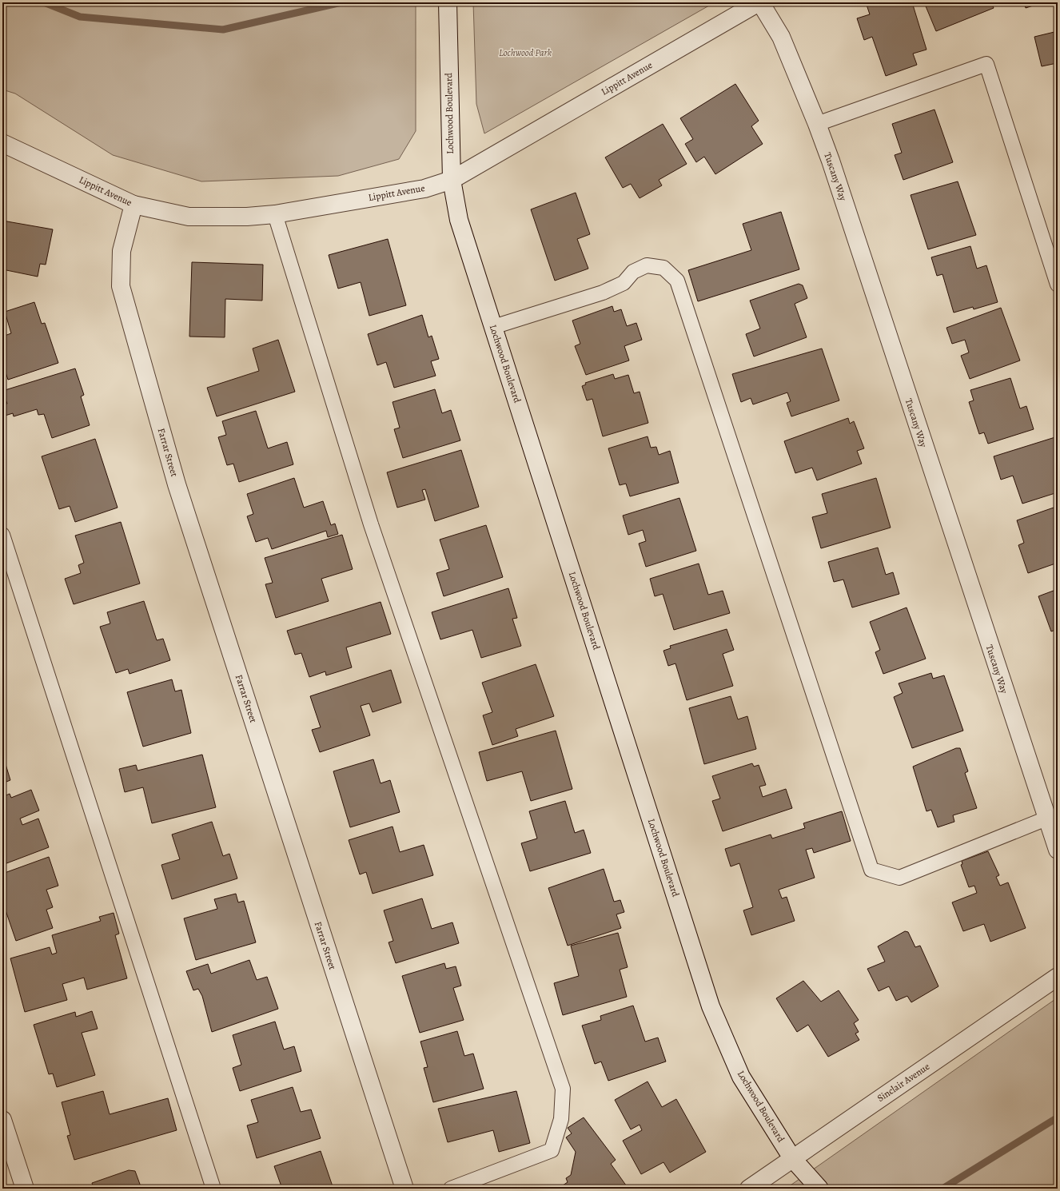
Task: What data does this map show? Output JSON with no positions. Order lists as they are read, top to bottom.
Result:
{
  "streets": {
    "street": [
      "Lippitt Avenue",
      "Lochwood Boulevard",
      "Tuscany Way",
      "Farrar Street",
      "Sinclair Avenue"
    ]
  },
  "crossings": [
    ["Lippitt Avenue", "Lochwood Boulevard"],
    ["Lippitt Avenue", "Tuscany Way"],
    ["Lippitt Avenue", "Farrar Street"],
    ["Lochwood Boulevard", "Sinclair Avenue"]
  ],
  "parks": ["Lochwood Park"]
}
